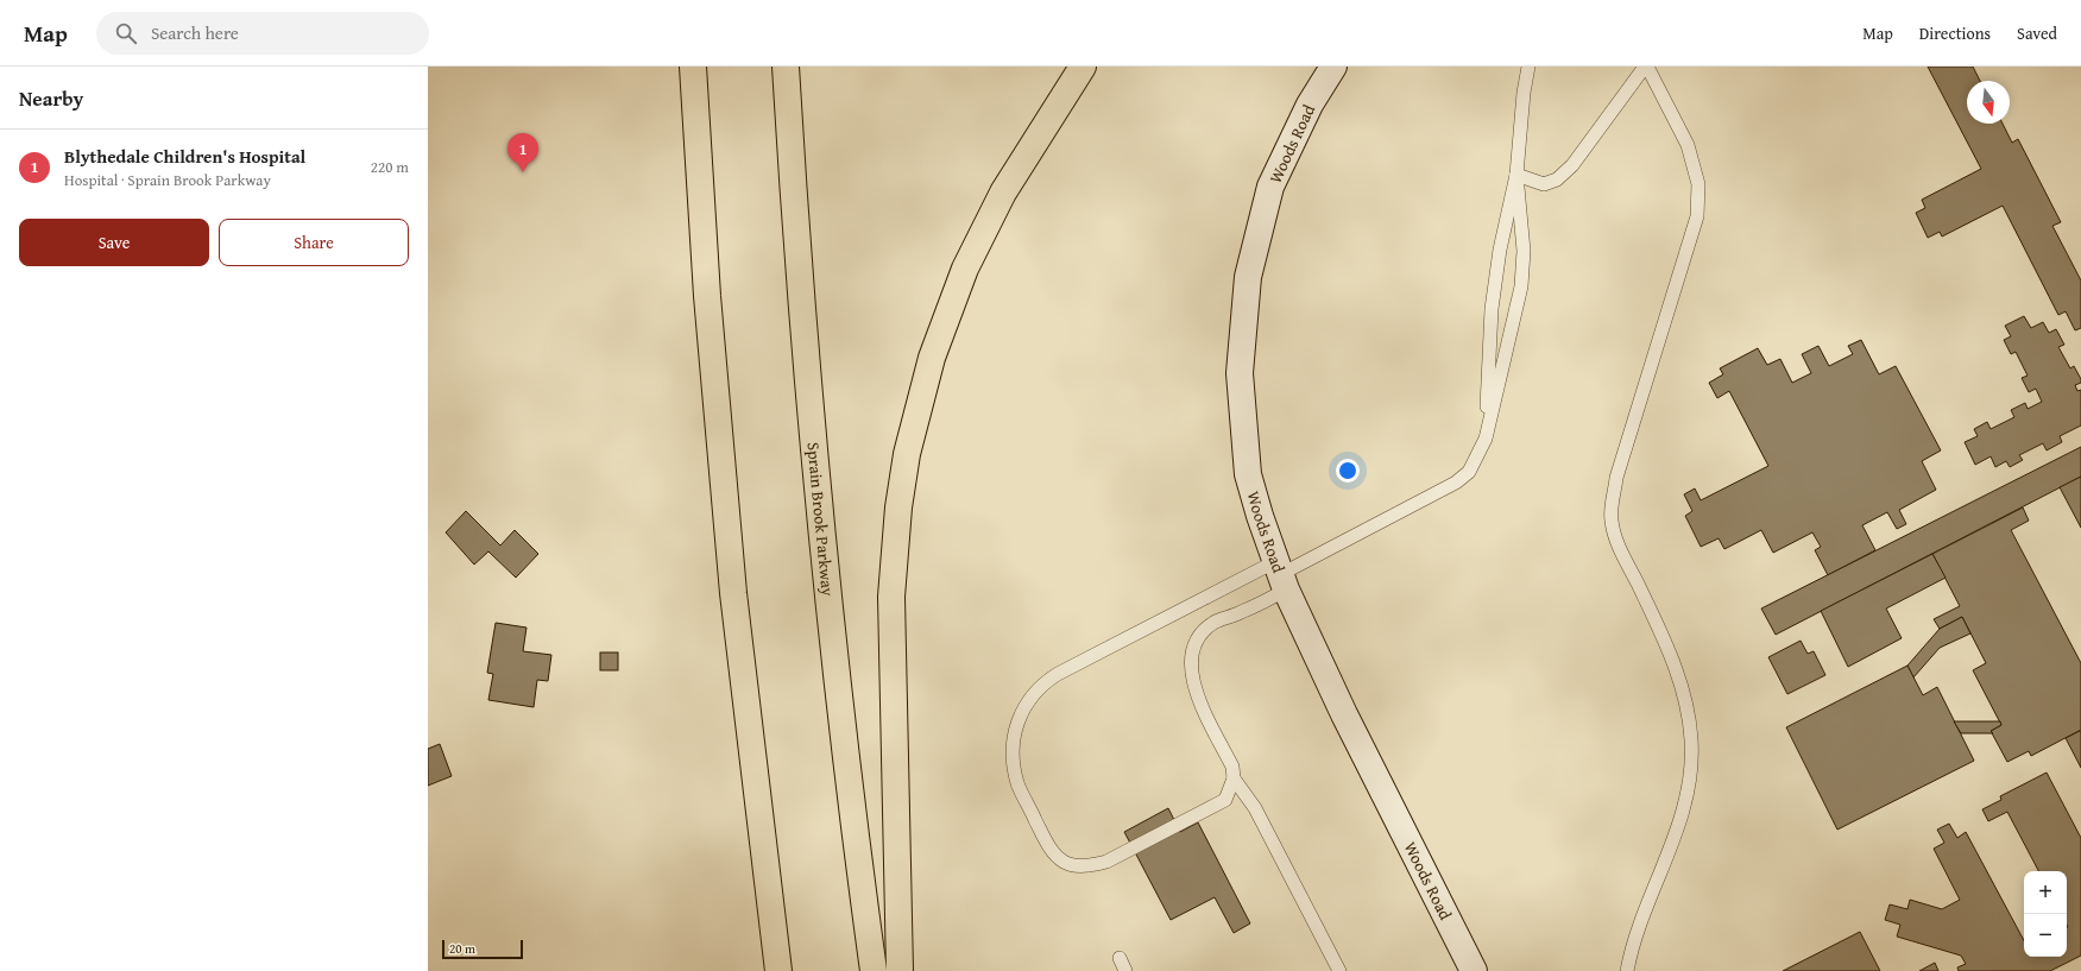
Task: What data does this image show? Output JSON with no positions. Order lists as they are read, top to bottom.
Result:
{
  "streets": {
    "highway": ["Sprain Brook Parkway"],
    "street": ["Woods Road"]
  },
  "scale_bar": "20 m",
  "north": "bottom",
  "page": {
    "header": "Map",
    "search": "Search here",
    "nav": ["Map", "Directions", "Saved"],
    "heading": "Nearby",
    "list": [
      {
        "mark": "1",
        "name": "Blythedale Children's Hospital",
        "note": "Hospital · Sprain Brook Parkway",
        "value": "220 m"
      }
    ],
    "pins": "1",
    "buttons": ["Save", "Share"],
    "map_buttons": ["+", "−"],
    "scale": "20 m"
  }
}
